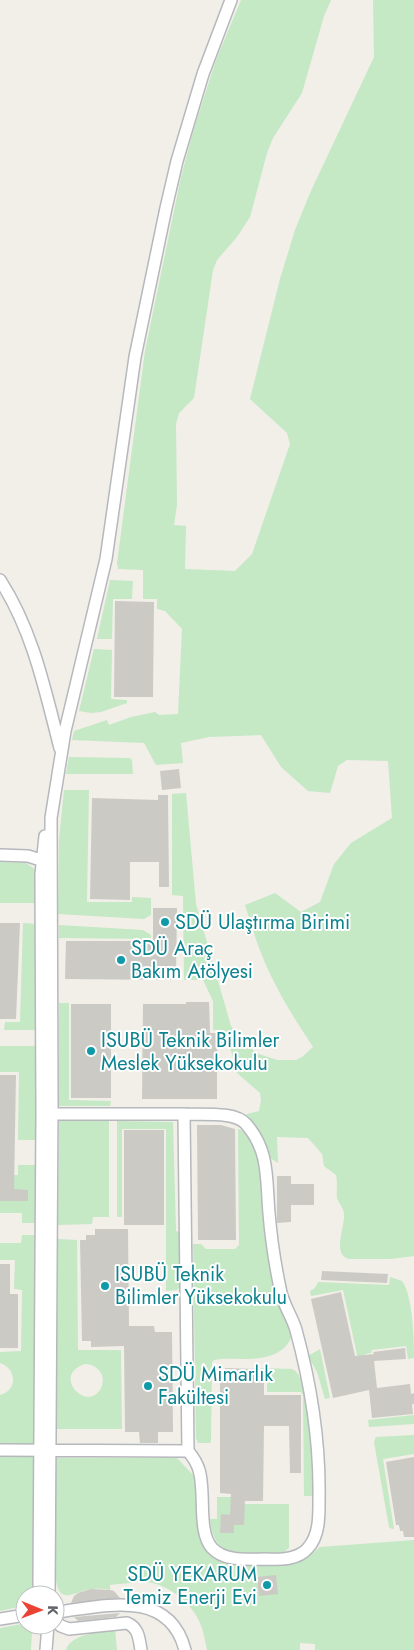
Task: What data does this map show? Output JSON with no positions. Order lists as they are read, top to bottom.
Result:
{
  "places": [
    "SDÜ Ulaştırma Birimi",
    "SDÜ Araç Bakım Atölyesi",
    "ISUBÜ Teknik Bilimler Meslek Yüksekokulu",
    "ISUBÜ Teknik Bilimler Yüksekokulu",
    "SDÜ Mimarlık Fakültesi",
    "SDÜ YEKARUM Temiz Enerji Evi"
  ],
  "north": "right"
}
